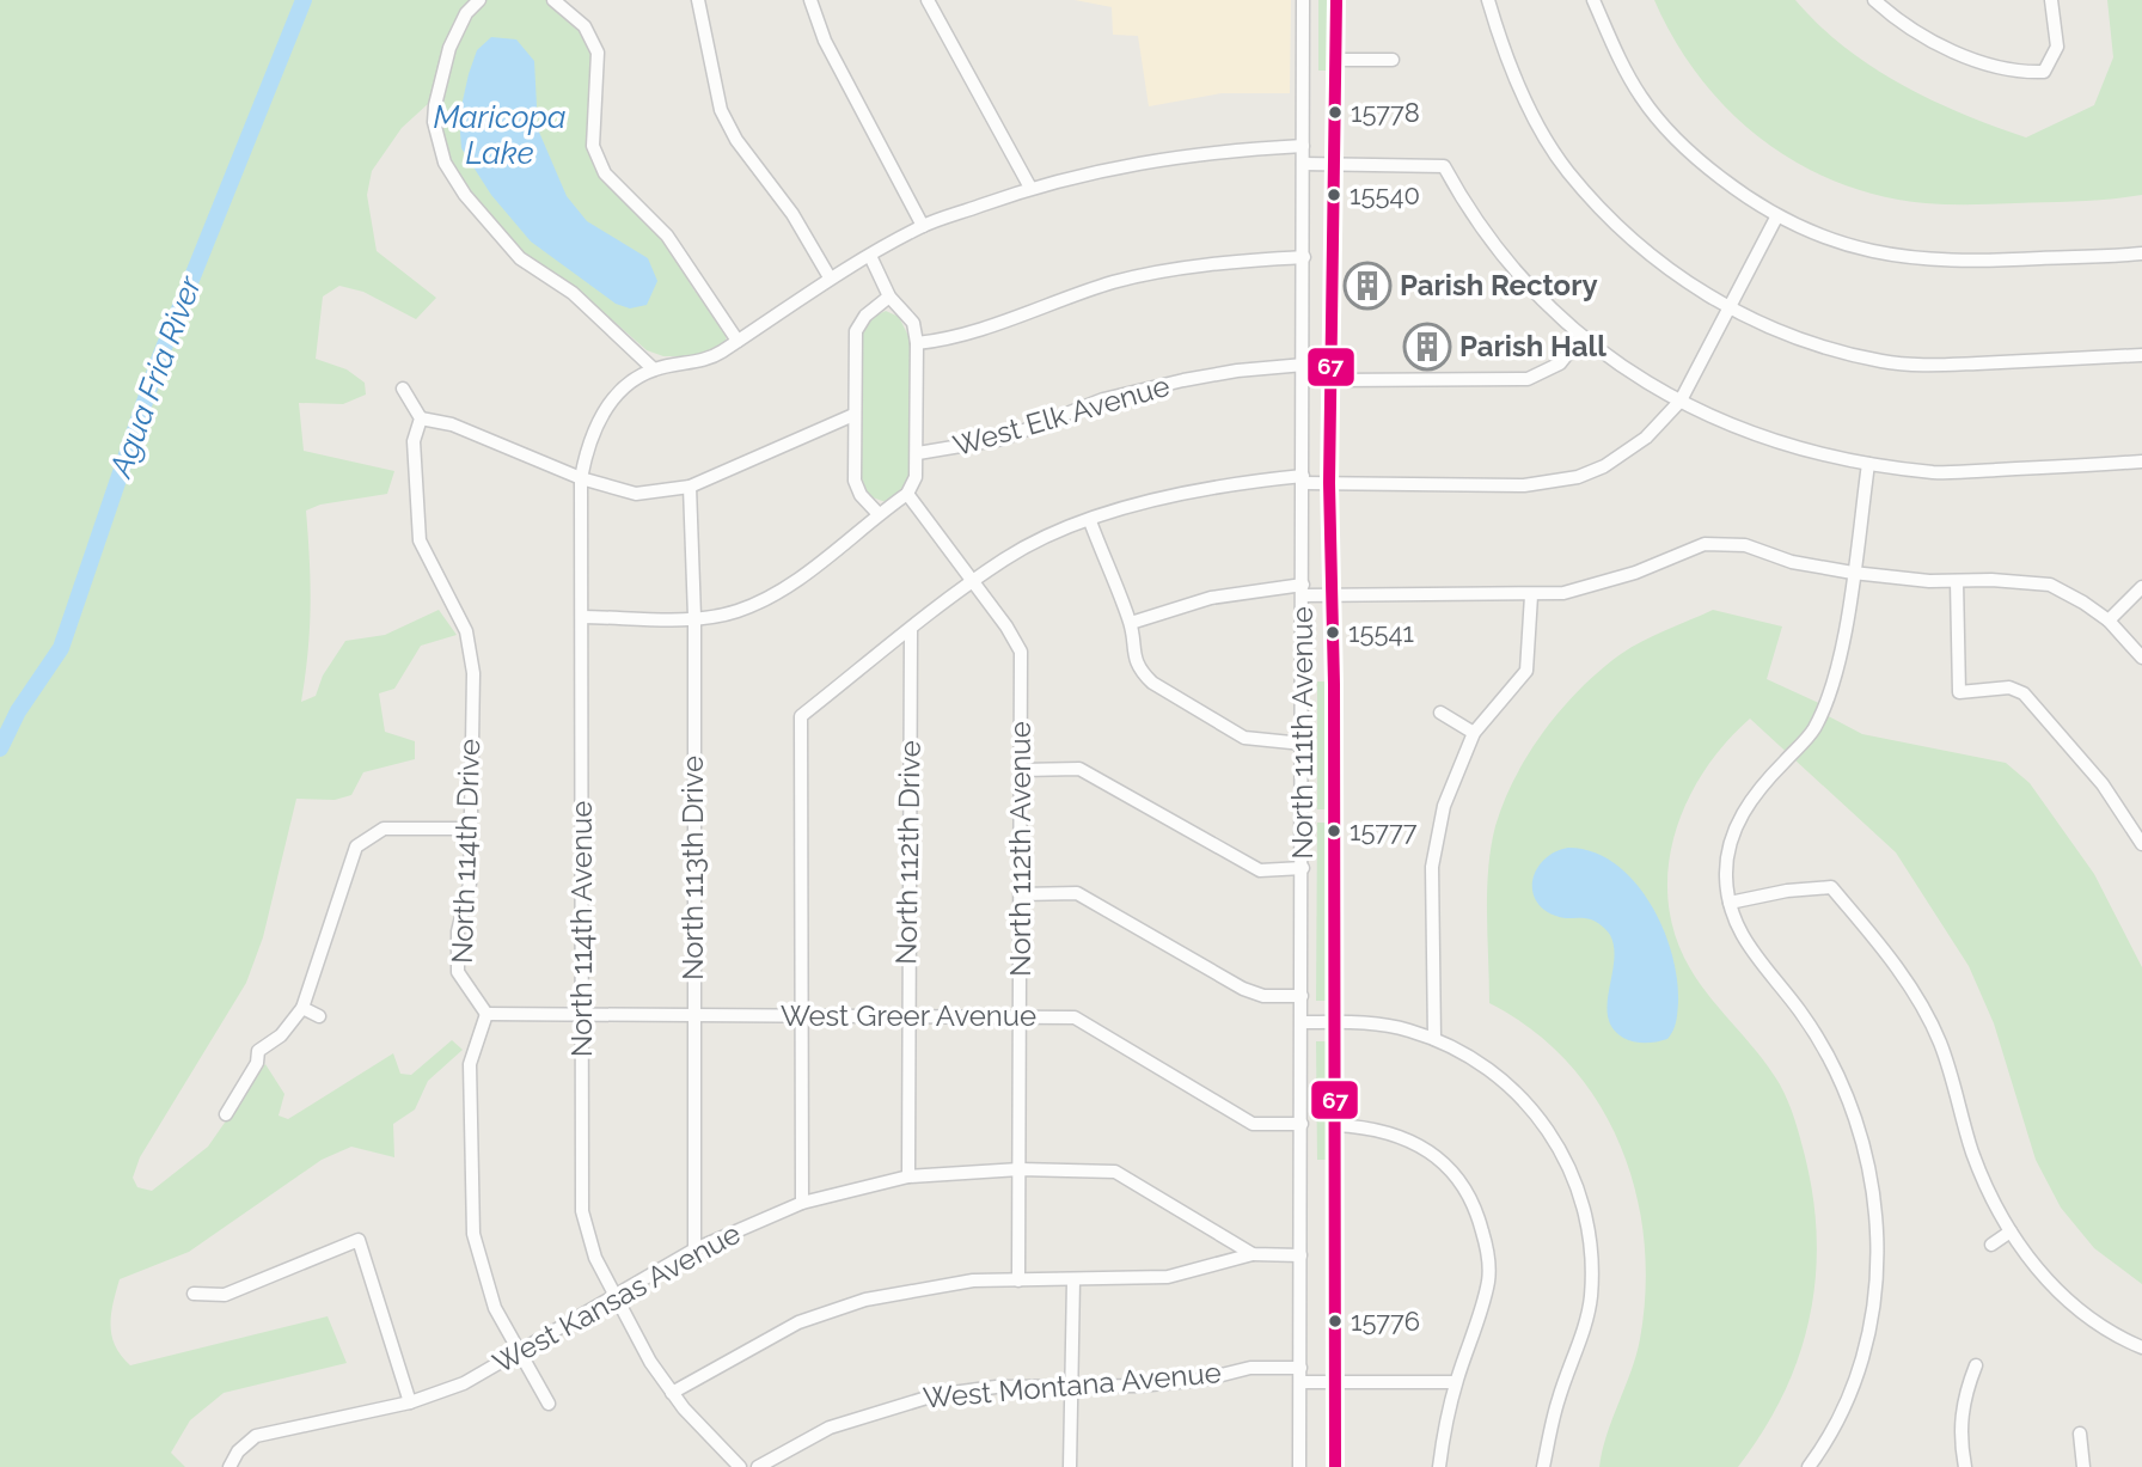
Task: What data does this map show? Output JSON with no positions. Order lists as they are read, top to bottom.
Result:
{
  "streets": {
    "street": [
      "West Elk Avenue",
      "North 111th Avenue",
      "North 112th Avenue",
      "North 114th Drive",
      "North 112th Drive",
      "North 113th Drive",
      "North 114th Avenue",
      "West Greer Avenue",
      "West Kansas Avenue",
      "West Montana Avenue"
    ]
  },
  "crossings": [
    ["West Elk Avenue", "North 111th Avenue"],
    ["North 111th Avenue", "West Greer Avenue"],
    ["North 111th Avenue", "West Kansas Avenue"],
    ["North 111th Avenue", "West Montana Avenue"],
    ["North 112th Avenue", "West Greer Avenue"],
    ["North 112th Avenue", "West Kansas Avenue"],
    ["North 114th Drive", "West Greer Avenue"],
    ["North 112th Drive", "West Greer Avenue"],
    ["North 112th Drive", "West Kansas Avenue"],
    ["North 113th Drive", "West Greer Avenue"],
    ["North 113th Drive", "West Kansas Avenue"],
    ["North 114th Avenue", "West Greer Avenue"],
    ["North 114th Avenue", "West Kansas Avenue"]
  ],
  "water": ["Maricopa Lake", "Agua Fria River"],
  "places": {
    "other": [
      "15778",
      "15540",
      "15541",
      "15777",
      "15776"
    ],
    "building": ["Parish Rectory", "Parish Hall"]
  },
  "lines": ["transit line 67"]
}
